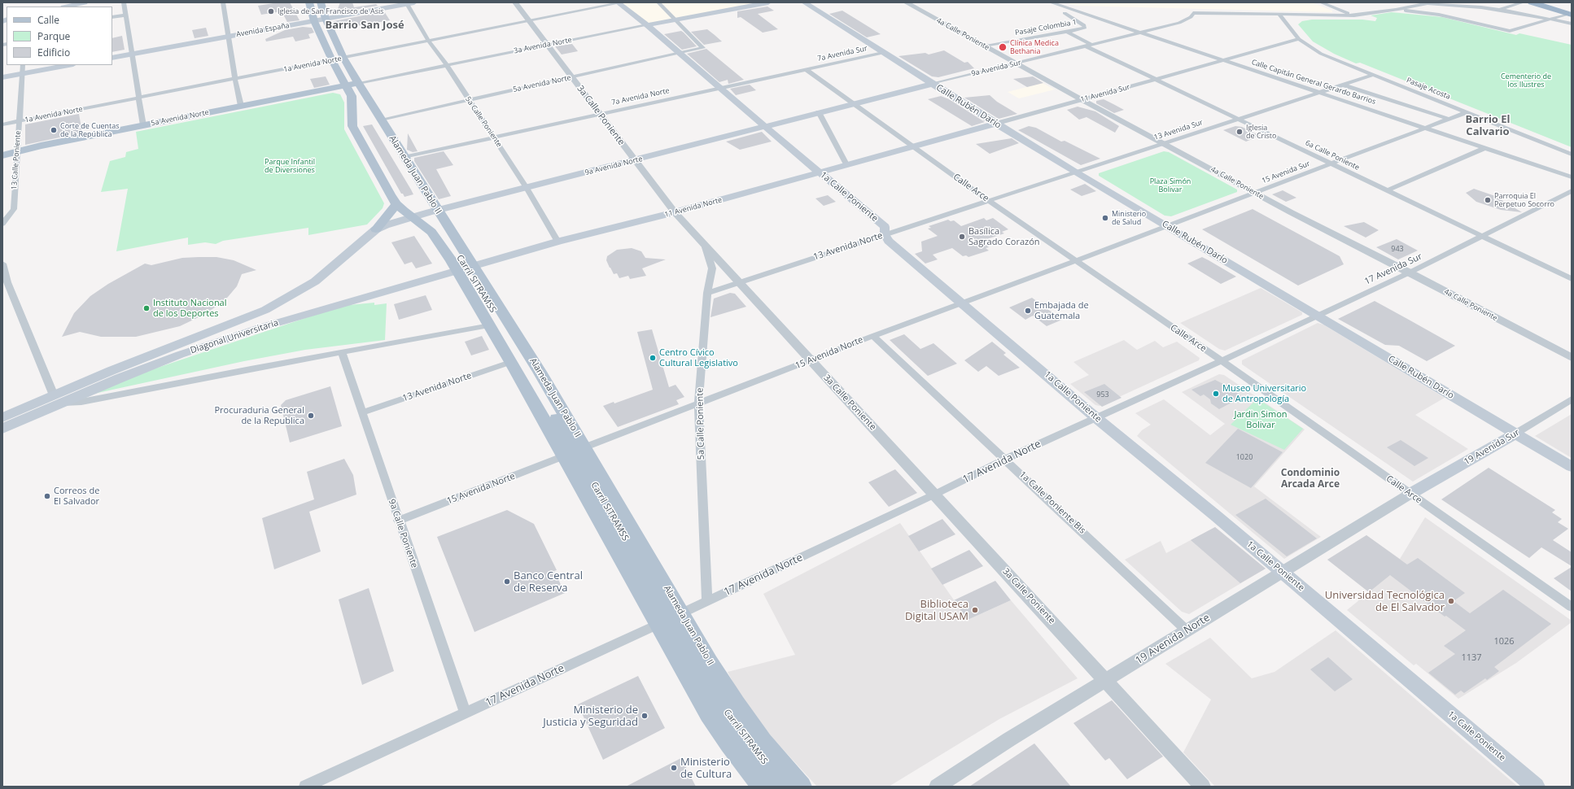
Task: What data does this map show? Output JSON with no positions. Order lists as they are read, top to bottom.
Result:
{
  "streets": {
    "main road": [
      "Avenida España",
      "3a Avenida Norte",
      "9a Avenida Sur",
      "5a Avenida Norte",
      "11 Avenida Sur",
      "Calle Rubén Darío",
      "9a Avenida Norte",
      "Alameda Juan Pablo II",
      "1a Calle Poniente",
      "11 Avenida Norte",
      "Carril SITRAMSS",
      "Diagonal Universitaria",
      "19 Avenida Sur"
    ],
    "street": [
      "Pasaje Colombia 1",
      "4a Calle Poniente",
      "7a Avenida Sur",
      "1a Avenida Norte",
      "Calle Capitán General Gerardo Barrios",
      "Pasaje Acosta",
      "7a Avenida Norte",
      "3a Calle Poniente",
      "5a Calle Poniente",
      "13 Avenida Sur",
      "6a Calle Poniente",
      "13 Calle Poniente",
      "15 Avenida Sur",
      "Calle Arce",
      "13 Avenida Norte",
      "17 Avenida Sur",
      "15 Avenida Norte",
      "17 Avenida Norte",
      "1a Calle Poniente Bis",
      "9a Calle Poniente",
      "19 Avenida Norte"
    ]
  },
  "crossings": [
    ["Pasaje Colombia 1", "4a Calle Poniente"],
    ["Pasaje Colombia 1", "6a Calle Poniente"],
    ["Avenida España", "5a Calle Poniente"],
    ["Avenida España", "Alameda Juan Pablo II"],
    ["4a Calle Poniente", "9a Avenida Sur"],
    ["4a Calle Poniente", "11 Avenida Sur"],
    ["4a Calle Poniente", "13 Avenida Sur"],
    ["4a Calle Poniente", "15 Avenida Sur"],
    ["4a Calle Poniente", "17 Avenida Sur"],
    ["3a Avenida Norte", "5a Avenida Norte"],
    ["3a Avenida Norte", "3a Calle Poniente"],
    ["3a Avenida Norte", "5a Calle Poniente"],
    ["3a Avenida Norte", "Alameda Juan Pablo II"],
    ["3a Avenida Norte", "1a Calle Poniente"],
    ["3a Avenida Norte", "Carril SITRAMSS"],
    ["7a Avenida Sur", "7a Avenida Norte"],
    ["7a Avenida Sur", "Calle Rubén Darío"],
    ["7a Avenida Sur", "Calle Arce"],
    ["1a Avenida Norte", "3a Calle Poniente"],
    ["1a Avenida Norte", "5a Calle Poniente"],
    ["1a Avenida Norte", "13 Calle Poniente"],
    ["1a Avenida Norte", "Alameda Juan Pablo II"],
    ["1a Avenida Norte", "1a Calle Poniente"],
    ["9a Avenida Sur", "Calle Capitán General Gerardo Barrios"],
    ["9a Avenida Sur", "Pasaje Acosta"],
    ["9a Avenida Sur", "Calle Rubén Darío"],
    ["9a Avenida Sur", "6a Calle Poniente"],
    ["9a Avenida Sur", "9a Avenida Norte"],
    ["9a Avenida Sur", "Calle Arce"],
    ["Calle Capitán General Gerardo Barrios", "11 Avenida Sur"],
    ["Calle Capitán General Gerardo Barrios", "13 Avenida Sur"],
    ["Calle Capitán General Gerardo Barrios", "15 Avenida Sur"],
    ["5a Avenida Norte", "3a Calle Poniente"],
    ["5a Avenida Norte", "5a Calle Poniente"],
    ["5a Avenida Norte", "Alameda Juan Pablo II"],
    ["5a Avenida Norte", "1a Calle Poniente"],
    ["5a Avenida Norte", "Carril SITRAMSS"],
    ["Pasaje Acosta", "11 Avenida Sur"],
    ["Pasaje Acosta", "13 Avenida Sur"],
    ["Pasaje Acosta", "15 Avenida Sur"],
    ["11 Avenida Sur", "Calle Rubén Darío"],
    ["11 Avenida Sur", "6a Calle Poniente"],
    ["11 Avenida Sur", "Calle Arce"],
    ["11 Avenida Sur", "11 Avenida Norte"],
    ["7a Avenida Norte", "3a Calle Poniente"],
    ["7a Avenida Norte", "5a Calle Poniente"],
    ["7a Avenida Norte", "Alameda Juan Pablo II"],
    ["7a Avenida Norte", "Calle Arce"],
    ["7a Avenida Norte", "1a Calle Poniente"],
    ["Calle Rubén Darío", "13 Avenida Sur"],
    ["Calle Rubén Darío", "15 Avenida Sur"],
    ["Calle Rubén Darío", "17 Avenida Sur"],
    ["Calle Rubén Darío", "19 Avenida Sur"],
    ["3a Calle Poniente", "5a Calle Poniente"],
    ["3a Calle Poniente", "9a Avenida Norte"],
    ["3a Calle Poniente", "11 Avenida Norte"],
    ["3a Calle Poniente", "13 Avenida Norte"],
    ["3a Calle Poniente", "15 Avenida Norte"],
    ["3a Calle Poniente", "17 Avenida Norte"],
    ["3a Calle Poniente", "19 Avenida Norte"],
    ["5a Calle Poniente", "9a Avenida Norte"],
    ["5a Calle Poniente", "11 Avenida Norte"],
    ["5a Calle Poniente", "13 Avenida Norte"],
    ["5a Calle Poniente", "15 Avenida Norte"],
    ["5a Calle Poniente", "17 Avenida Norte"],
    ["13 Avenida Sur", "6a Calle Poniente"],
    ["13 Avenida Sur", "Calle Arce"],
    ["13 Avenida Sur", "13 Avenida Norte"],
    ["6a Calle Poniente", "15 Avenida Sur"],
    ["6a Calle Poniente", "17 Avenida Sur"],
    ["9a Avenida Norte", "Alameda Juan Pablo II"],
    ["9a Avenida Norte", "Calle Arce"],
    ["9a Avenida Norte", "1a Calle Poniente"],
    ["9a Avenida Norte", "Carril SITRAMSS"],
    ["9a Avenida Norte", "Diagonal Universitaria"],
    ["15 Avenida Sur", "Calle Arce"],
    ["15 Avenida Sur", "15 Avenida Norte"],
    ["Alameda Juan Pablo II", "11 Avenida Norte"],
    ["Alameda Juan Pablo II", "13 Avenida Norte"],
    ["Alameda Juan Pablo II", "Carril SITRAMSS"],
    ["Alameda Juan Pablo II", "Diagonal Universitaria"],
    ["Alameda Juan Pablo II", "15 Avenida Norte"],
    ["Alameda Juan Pablo II", "17 Avenida Norte"],
    ["Calle Arce", "11 Avenida Norte"],
    ["Calle Arce", "13 Avenida Norte"],
    ["Calle Arce", "17 Avenida Sur"],
    ["Calle Arce", "15 Avenida Norte"],
    ["Calle Arce", "19 Avenida Sur"],
    ["Calle Arce", "17 Avenida Norte"],
    ["Calle Arce", "19 Avenida Norte"],
    ["1a Calle Poniente", "11 Avenida Norte"],
    ["1a Calle Poniente", "13 Avenida Norte"],
    ["1a Calle Poniente", "15 Avenida Norte"],
    ["1a Calle Poniente", "17 Avenida Norte"],
    ["1a Calle Poniente", "19 Avenida Norte"],
    ["11 Avenida Norte", "Carril SITRAMSS"],
    ["11 Avenida Norte", "Diagonal Universitaria"],
    ["13 Avenida Norte", "9a Calle Poniente"],
    ["17 Avenida Sur", "17 Avenida Norte"],
    ["Carril SITRAMSS", "Diagonal Universitaria"],
    ["Carril SITRAMSS", "17 Avenida Norte"],
    ["15 Avenida Norte", "1a Calle Poniente Bis"],
    ["15 Avenida Norte", "9a Calle Poniente"],
    ["19 Avenida Sur", "19 Avenida Norte"],
    ["17 Avenida Norte", "1a Calle Poniente Bis"],
    ["17 Avenida Norte", "9a Calle Poniente"],
    ["1a Calle Poniente Bis", "19 Avenida Norte"]
  ],
  "districts": ["Barrio San José", "Barrio El Calvario", "Condominio Arcada Arce"],
  "parks": [
    "Cementerio de los Ilustres",
    "Parque Infantil de Diversiones",
    "Plaza Simón Bolivar",
    "Jardin Simon Bolivar"
  ],
  "places": [
    "Iglesia de San Francisco de Asis",
    "Clínica Medica Bethania",
    "Corte de Cuentas de la República",
    "Iglesia de Cristo",
    "Parroquia El Perpetuo Socorro",
    "Ministerio de Salud",
    "Basílica Sagrado Corazón",
    "Instituto Nacional de los Deportes",
    "Embajada de Guatemala",
    "Centro Cívico Cultural Legislativo",
    "Museo Universitario de Antropología",
    "Procuraduria General de la Republica",
    "Correos de El Salvador",
    "Banco Central de Reserva",
    "Universidad Tecnológica de El Salvador",
    "Biblioteca Digital USAM",
    "Ministerio de Justicia y Seguridad",
    "Ministerio de Cultura"
  ],
  "house_numbers": [
    "943",
    "953",
    "1020",
    "1026",
    "1137"
  ],
  "legend": ["Calle", "Parque", "Edificio"]
}
